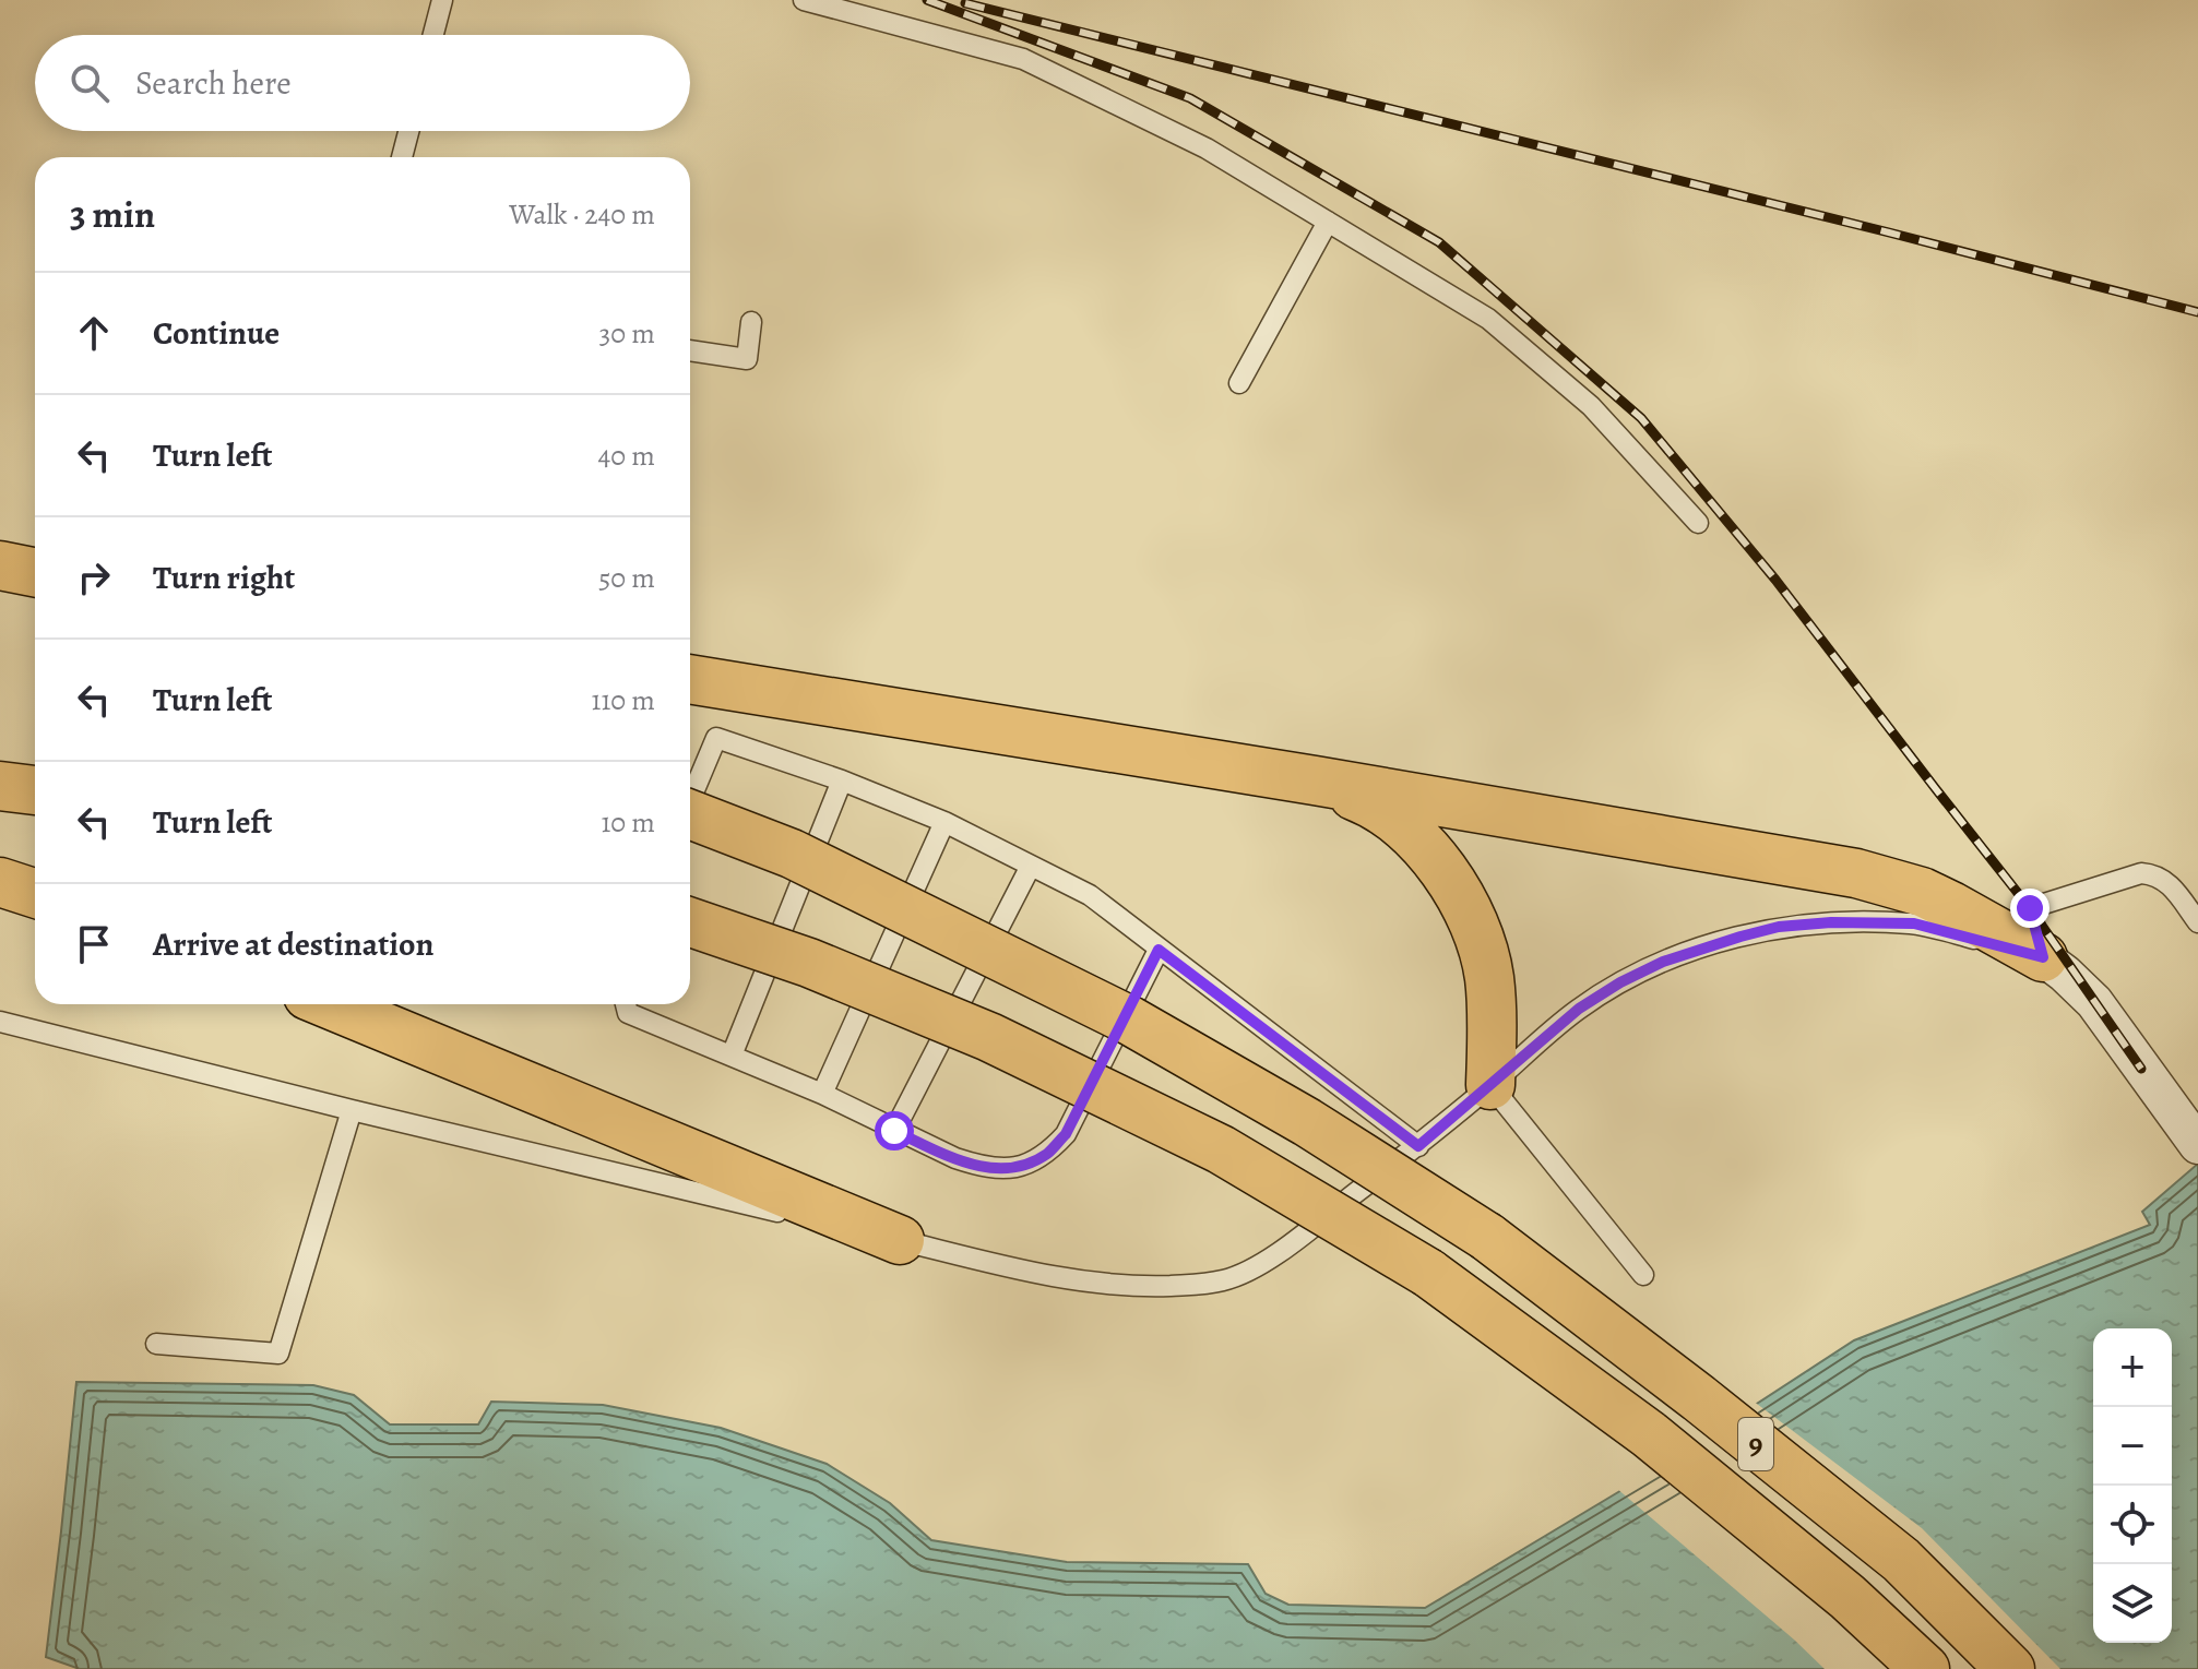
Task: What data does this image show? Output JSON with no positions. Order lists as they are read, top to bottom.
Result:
{
  "streets": {
    "highway": ["9"]
  },
  "page": {
    "search": "Search here",
    "heading": ["3 min", "Walk · 240 m"],
    "list": [
      ["Continue", "30 m"],
      ["Turn left", "40 m"],
      ["Turn right", "50 m"],
      ["Turn left", "110 m"],
      ["Turn left", "10 m"],
      "Arrive at destination"
    ],
    "map_buttons": ["+", "−"]
  }
}
